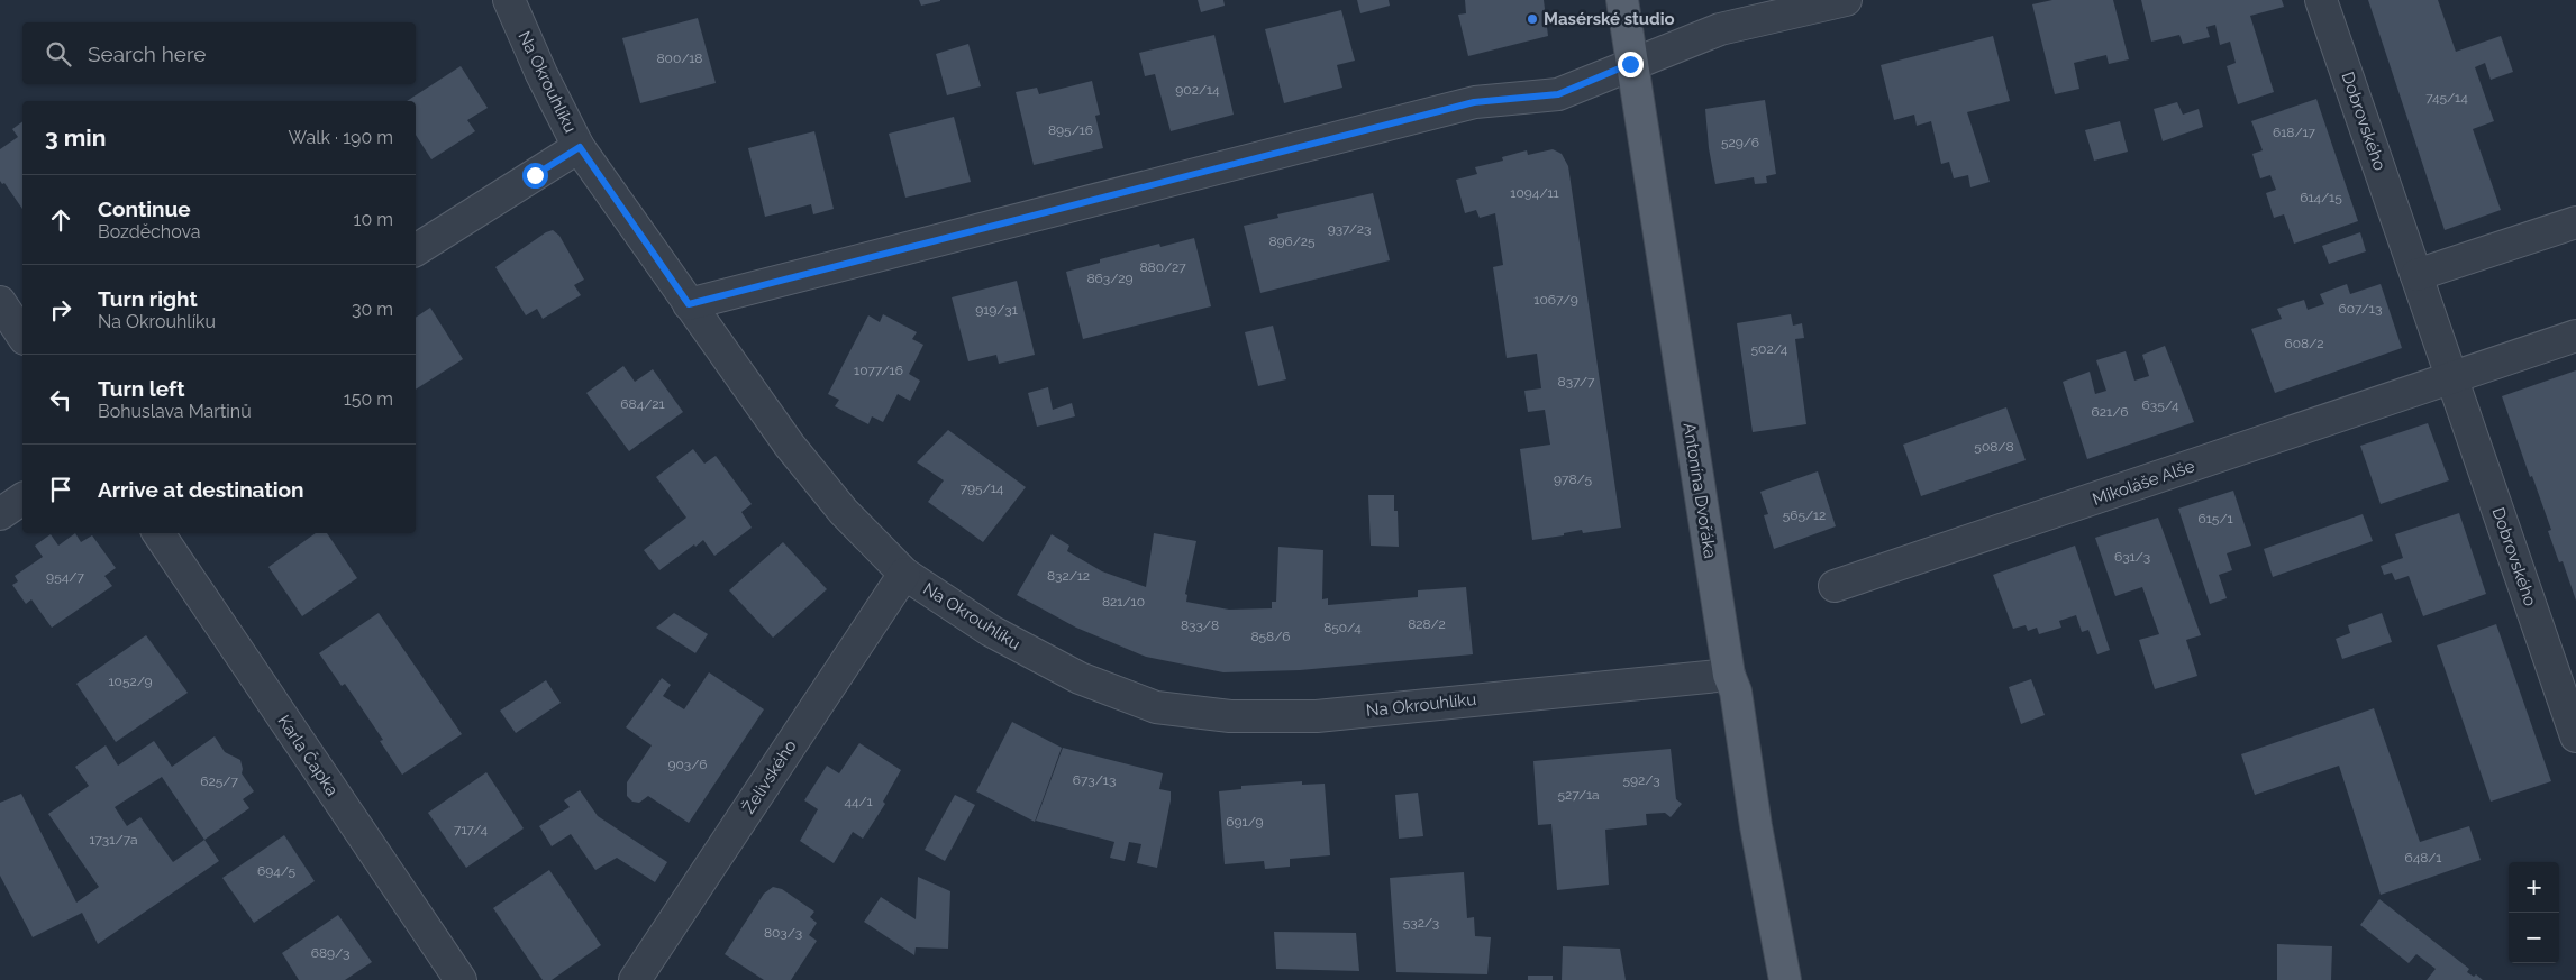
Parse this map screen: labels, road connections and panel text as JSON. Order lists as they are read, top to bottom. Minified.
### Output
{"streets":{"main road":["Antonína Dvořáka"],"street":["Na Okrouhlíku","Dobrovského","Mikoláše Alše","Karla Čapka","Želivského"]},"crossings":[["Na Okrouhlíku","Antonína Dvořáka"],["Na Okrouhlíku","Želivského"],["Dobrovského","Mikoláše Alše"]],"places":["Masérské studio"],"house_numbers":["800/18","902/14","745/14","895/16","618/17","529/6","1094/11","614/15","937/23","896/25","880/27","863/29","1067/9","607/13","919/31","608/2","502/4","1077/16","837/7","684/21","635/4","621/6","508/8","978/5","795/14","565/12","615/1","631/3","832/12","954/7","821/10","828/2","833/8","850/4","858/6","1052/9","903/6","673/13","592/3","625/7","527/1a","44/1","691/9","717/4","1731/7a","648/1","694/5","532/3","803/3","689/3"],"page":{"search":"Search here","heading":["3 min","Walk · 190 m"],"list":[["Continue","Bozděchova","10 m"],["Turn right","Na Okrouhlíku","30 m"],["Turn left","Bohuslava Martinů","150 m"],"Arrive at destination"],"map_buttons":["+","−"]}}
